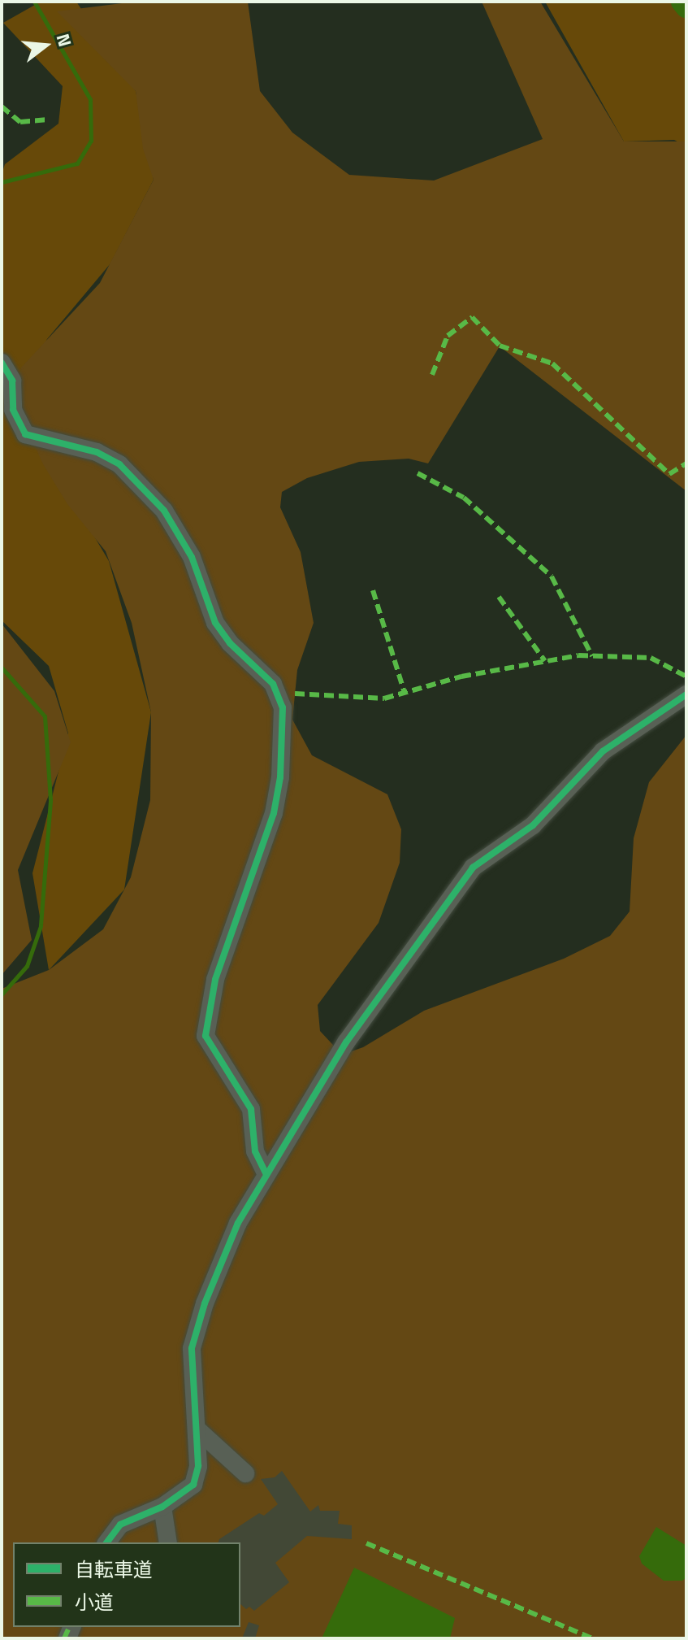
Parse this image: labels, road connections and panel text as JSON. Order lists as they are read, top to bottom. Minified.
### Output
{"legend":["自転車道","小道"],"north":"right"}
